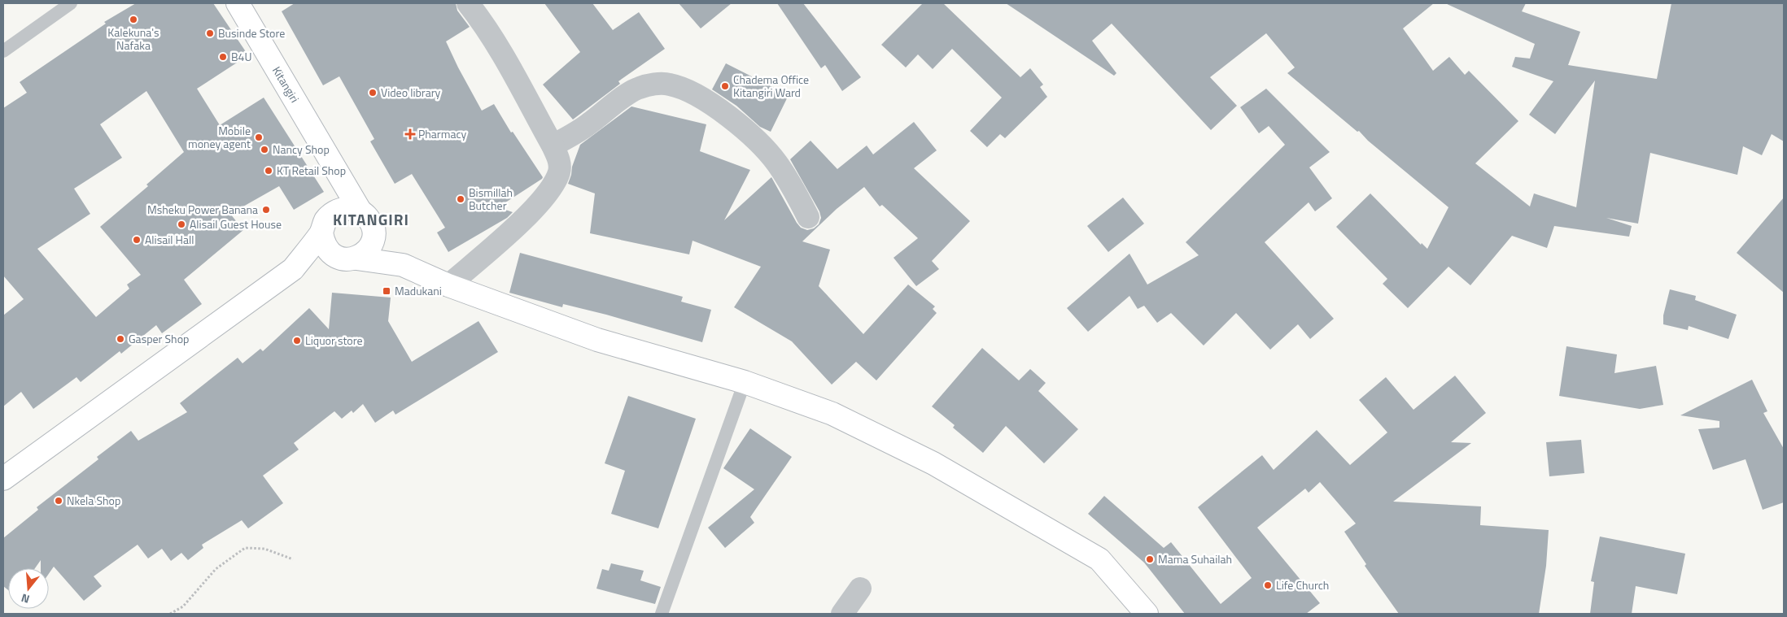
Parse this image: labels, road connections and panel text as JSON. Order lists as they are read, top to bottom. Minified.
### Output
{"streets":{"street":["Kitangiri"]},"districts":["KITANGIRI"],"places":{"other":["Kalekuna's Nafaka","Businde Store","B4U","Chadema Office Kitangiri Ward","Video library","Mobile money agent","Nancy Shop","KT Retail Shop","Bismillah Butcher","Msheku Power Banana","Alisail Guest House","Alisail Hall","Gasper Shop","Liquor store","Nkela Shop","Mama Suhailah","Life Church"],"health":["Pharmacy"],"transit":["Madukani"]},"north":"bottom"}
